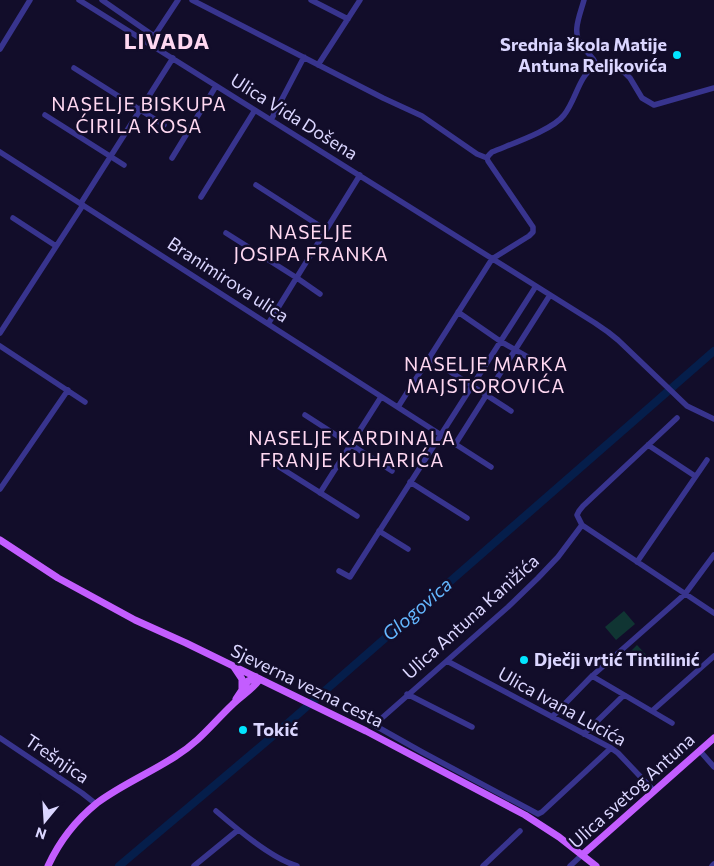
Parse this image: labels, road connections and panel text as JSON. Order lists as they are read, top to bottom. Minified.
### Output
{"streets":{"main road":["Sjeverna vezna cesta","Ulica svetog Antuna"],"street":["Ulica Vida Došena","Branimirova ulica","Ulica Antuna Kanižića","Ulica Ivana Lucića","Trešnjica"]},"crossings":[["Ulica Antuna Kanižića","Sjeverna vezna cesta"],["Ulica Antuna Kanižića","Ulica Ivana Lucića"],["Sjeverna vezna cesta","Ulica svetog Antuna"],["Ulica Ivana Lucića","Ulica svetog Antuna"]],"districts":["LIVADA","NASELJE BISKUPA ĆIRILA KOSA","NASELJE JOSIPA FRANKA","NASELJE MARKA MAJSTOROVIĆA","NASELJE KARDINALA FRANJE KUHARIĆA"],"water":["Glogovica"],"places":["Srednja škola Matije Antuna Reljkovića","Dječji vrtić Tintilinić","Tokić"],"north":"bottom"}
